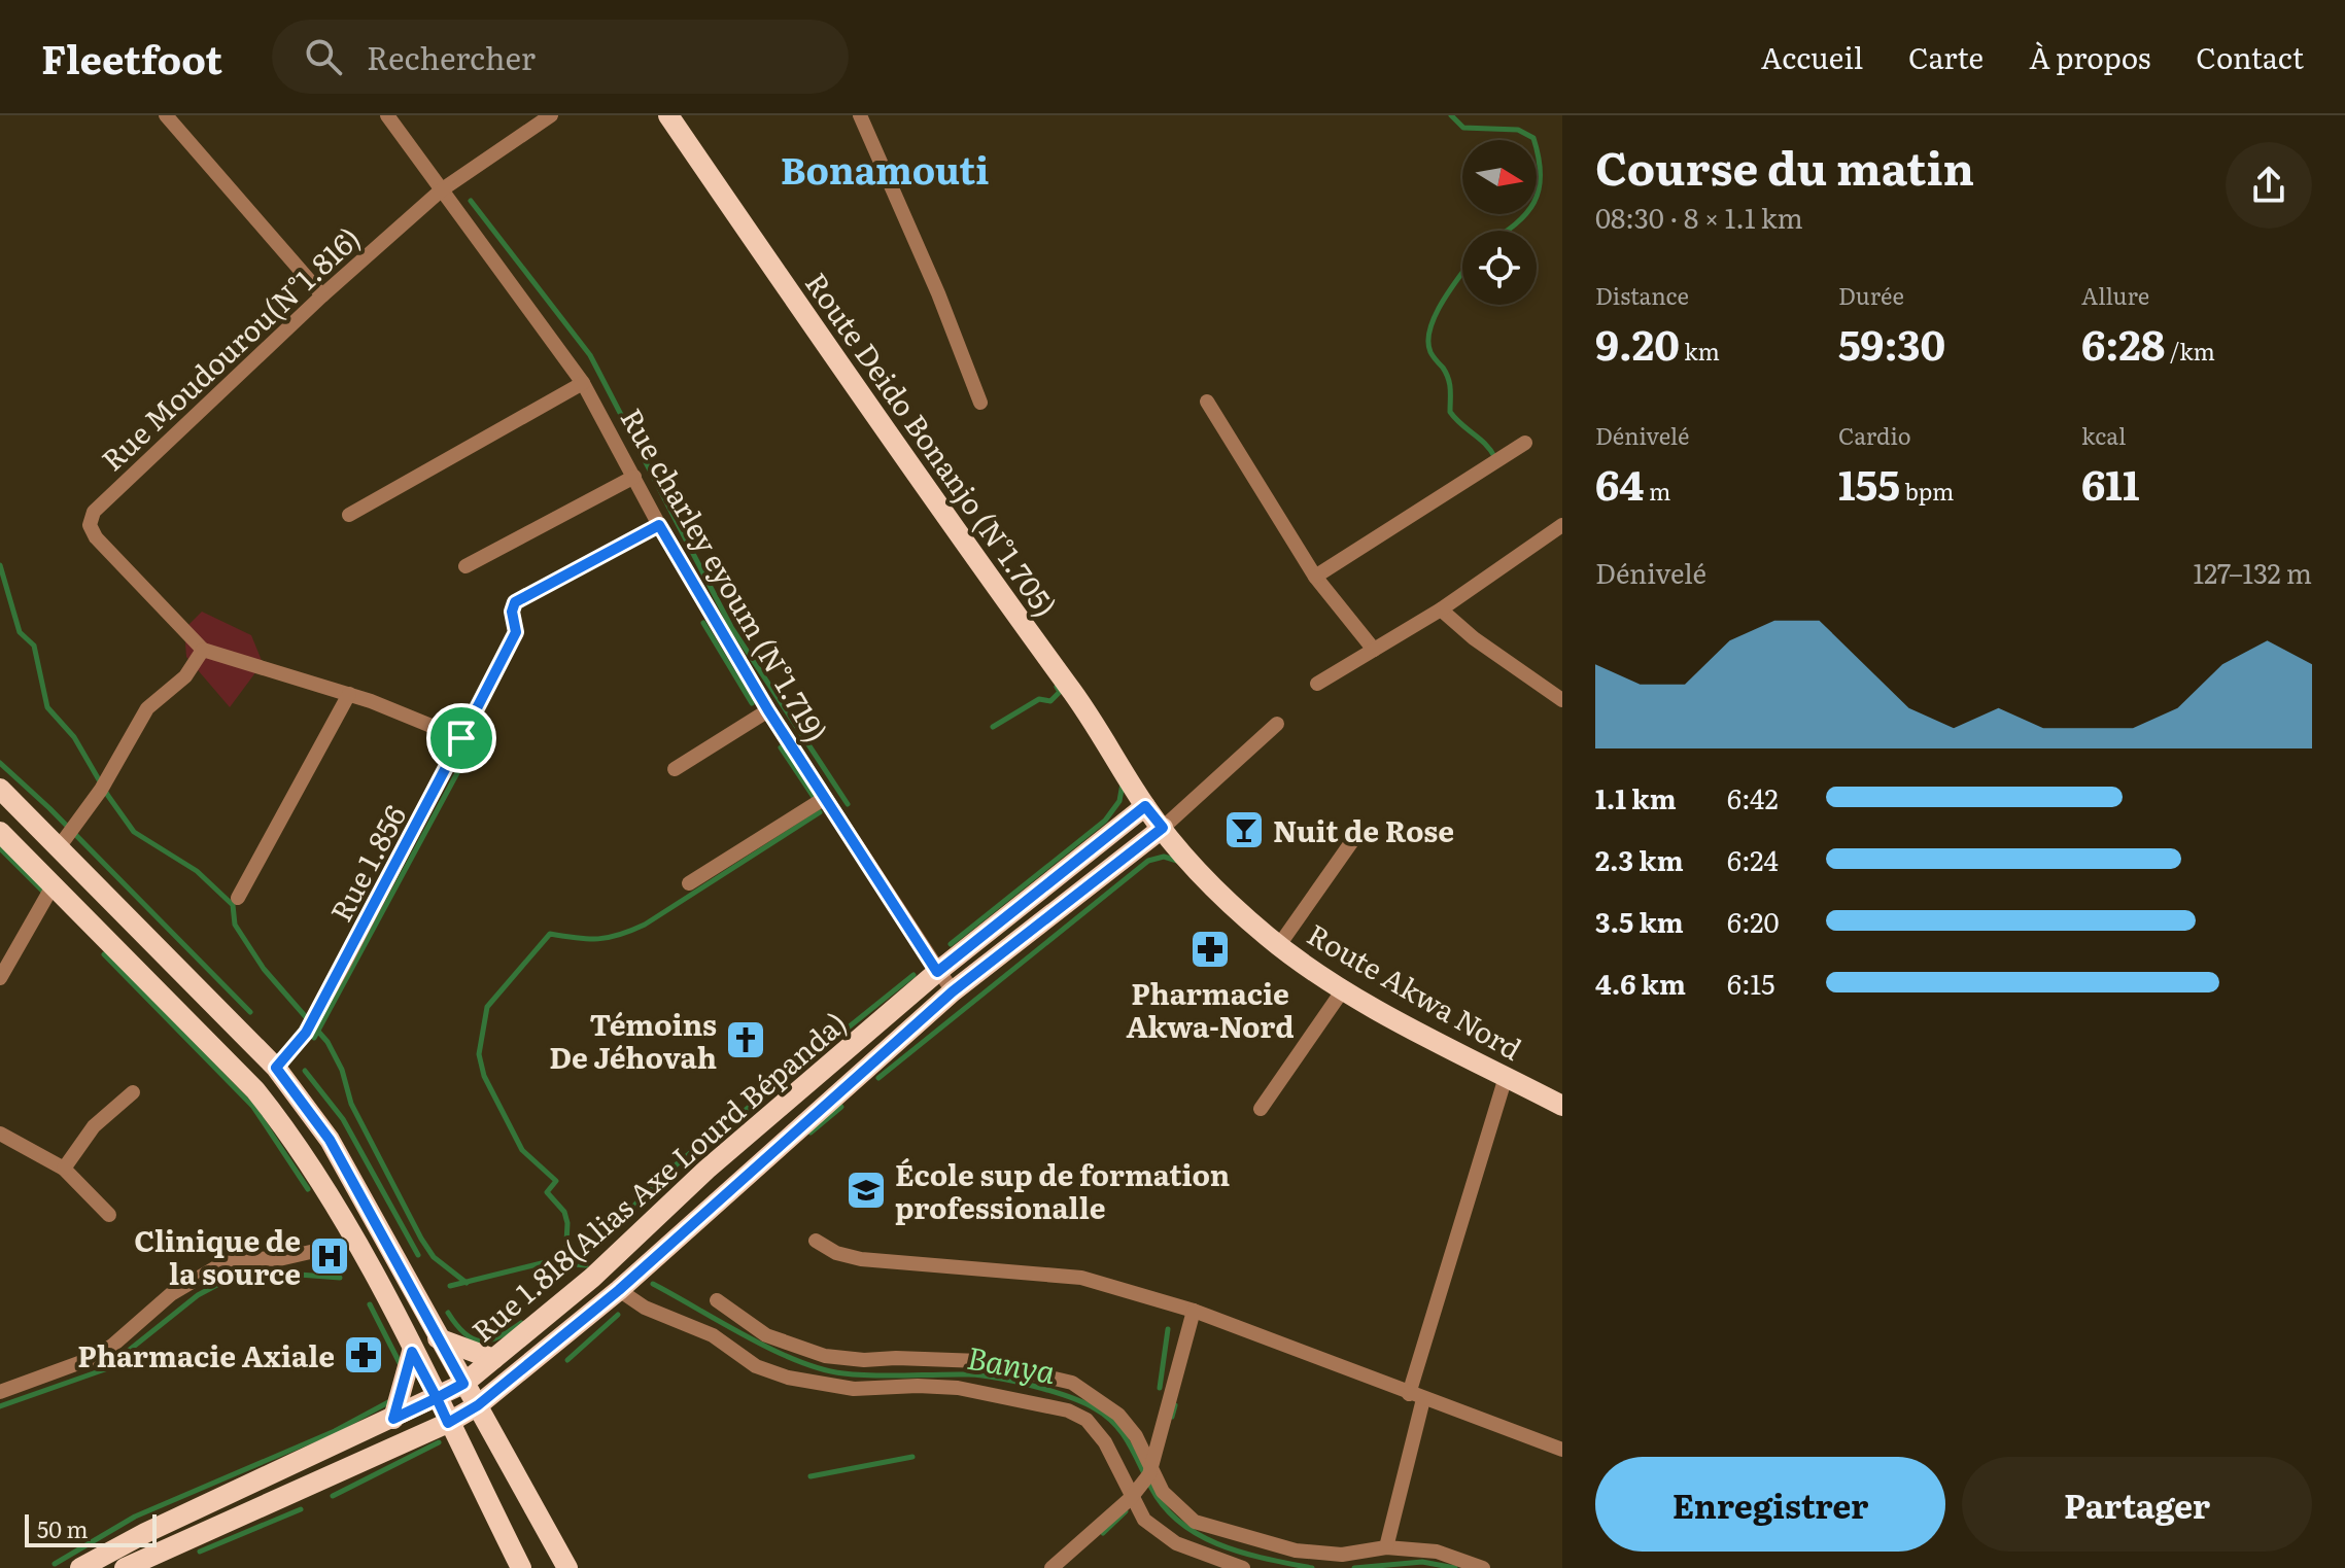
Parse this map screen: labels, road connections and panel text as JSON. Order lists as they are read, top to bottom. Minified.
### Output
{"streets":{"main road":["Route Deido Bonanjo (N°1.705)","Route Akwa Nord","Rue 1.818(Alias Axe Lourd Bépanda)"],"street":["Rue Moudourou(N°1.816)","Rue charley eyoum (N°1.719)","Rue 1.856"]},"crossings":[["Rue Moudourou(N°1.816)","Rue charley eyoum (N°1.719)"],["Route Deido Bonanjo (N°1.705)","Route Akwa Nord"],["Route Deido Bonanjo (N°1.705)","Rue 1.818(Alias Axe Lourd Bépanda)"],["Rue charley eyoum (N°1.719)","Rue 1.856"],["Rue charley eyoum (N°1.719)","Rue 1.818(Alias Axe Lourd Bépanda)"],["Route Akwa Nord","Rue 1.818(Alias Axe Lourd Bépanda)"]],"districts":["Bonamouti"],"water":["Banya"],"places":{"bar":["Nuit de Rose"],"pharmacy":["Pharmacie Akwa-Nord","Pharmacie Axiale"],"church":["Témoins De Jéhovah"],"school or university":["École sup de formation professionalle"],"hospital":["Clinique de la source"]},"scale_bar":"50 m","north":"right","page":{"header":"Fleetfoot","search":"Rechercher","nav":["Accueil","Carte","À propos","Contact"],"heading":["Course du matin","08:30 · 8 × 1.1 km"],"stats":[["Distance","9.20 km"],["Durée","59:30"],["Allure","6:28 /km"],["Dénivelé","64 m"],["Cardio","155 bpm"],["kcal","611"]],"chart":["Dénivelé","127–132 m"],"list":[{"name":"1.1 km","note":"6:42"},{"name":"2.3 km","note":"6:24"},{"name":"3.5 km","note":"6:20"},{"name":"4.6 km","note":"6:15"}],"buttons":["Enregistrer","Partager"],"scale":"50 m"}}
